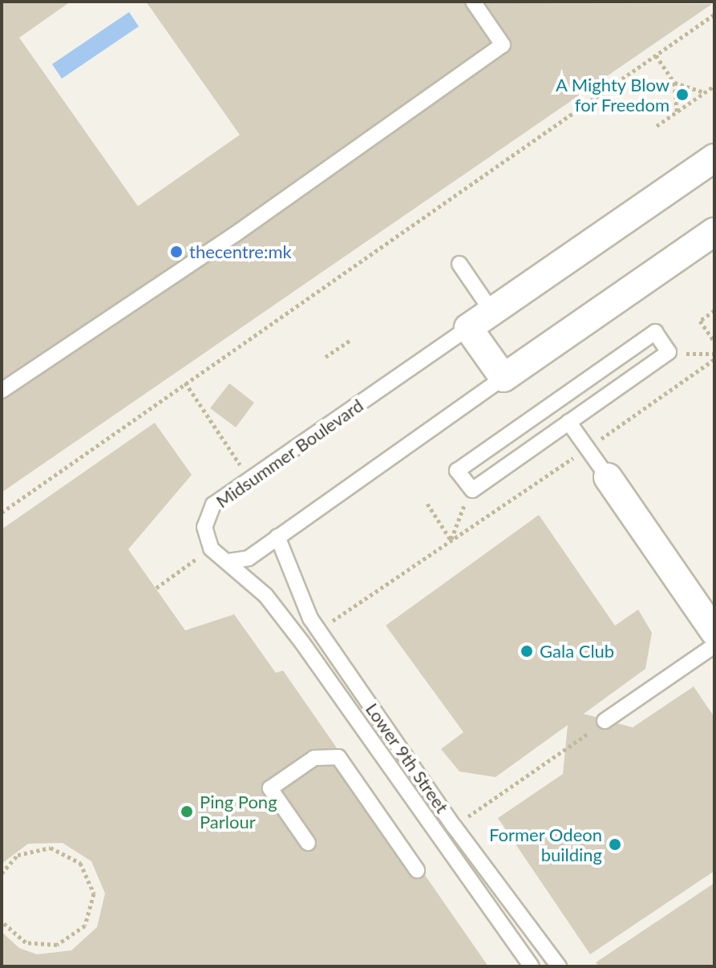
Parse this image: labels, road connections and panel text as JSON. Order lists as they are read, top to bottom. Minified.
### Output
{"streets":{"street":["Midsummer Boulevard"],"lane":["Lower 9th Street"]},"places":["A Mighty Blow for Freedom","thecentre:mk","Gala Club","Ping Pong Parlour","Former Odeon building"]}
